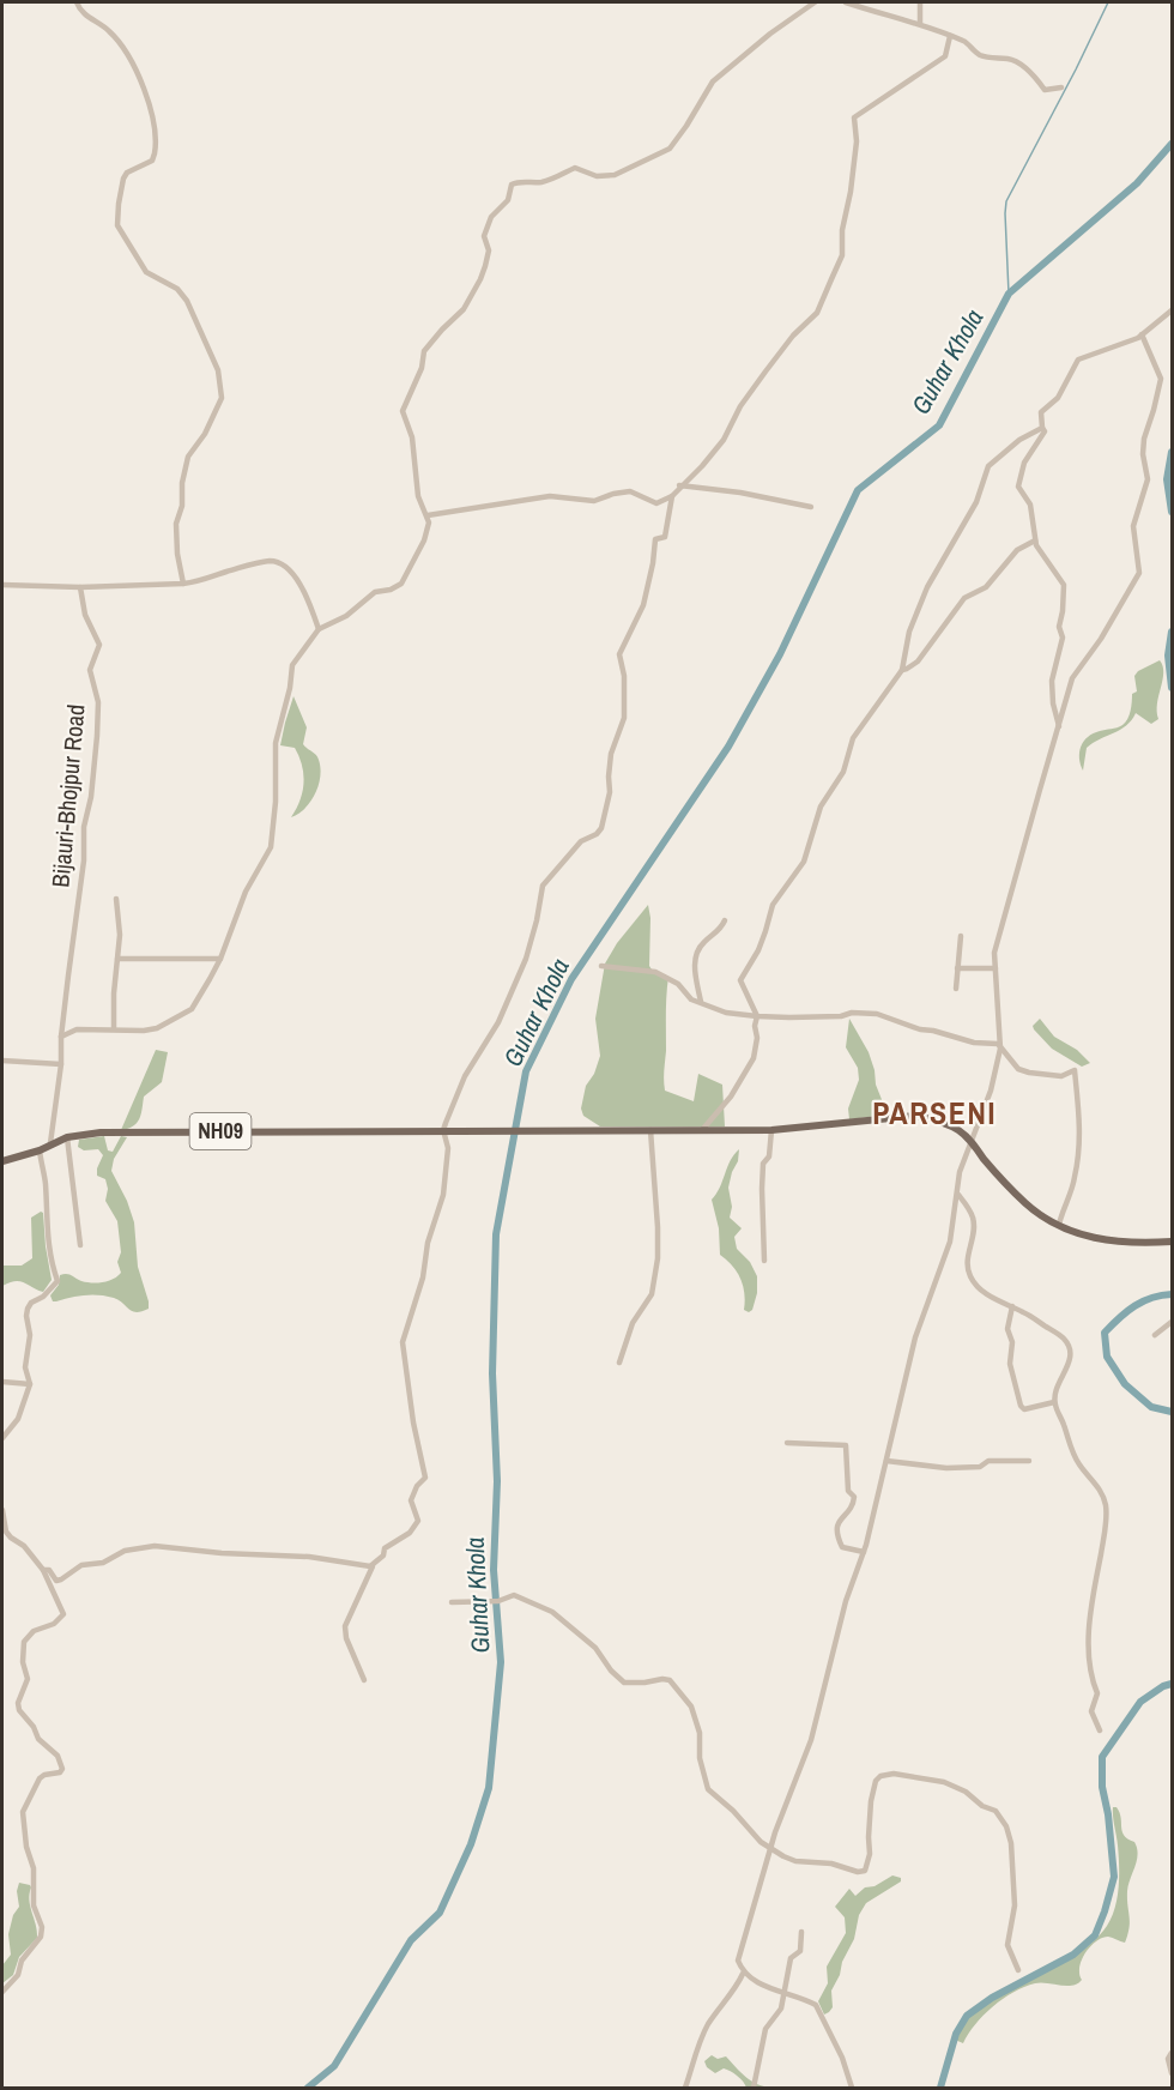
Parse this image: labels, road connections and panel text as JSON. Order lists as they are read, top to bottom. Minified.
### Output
{"streets":{"main road":["NH09"],"street":["Bijauri-Bhojpur Road"]},"crossings":[["Bijauri-Bhojpur Road","NH09"]],"districts":["PARSENI"],"water":["Guhar Khola"]}
